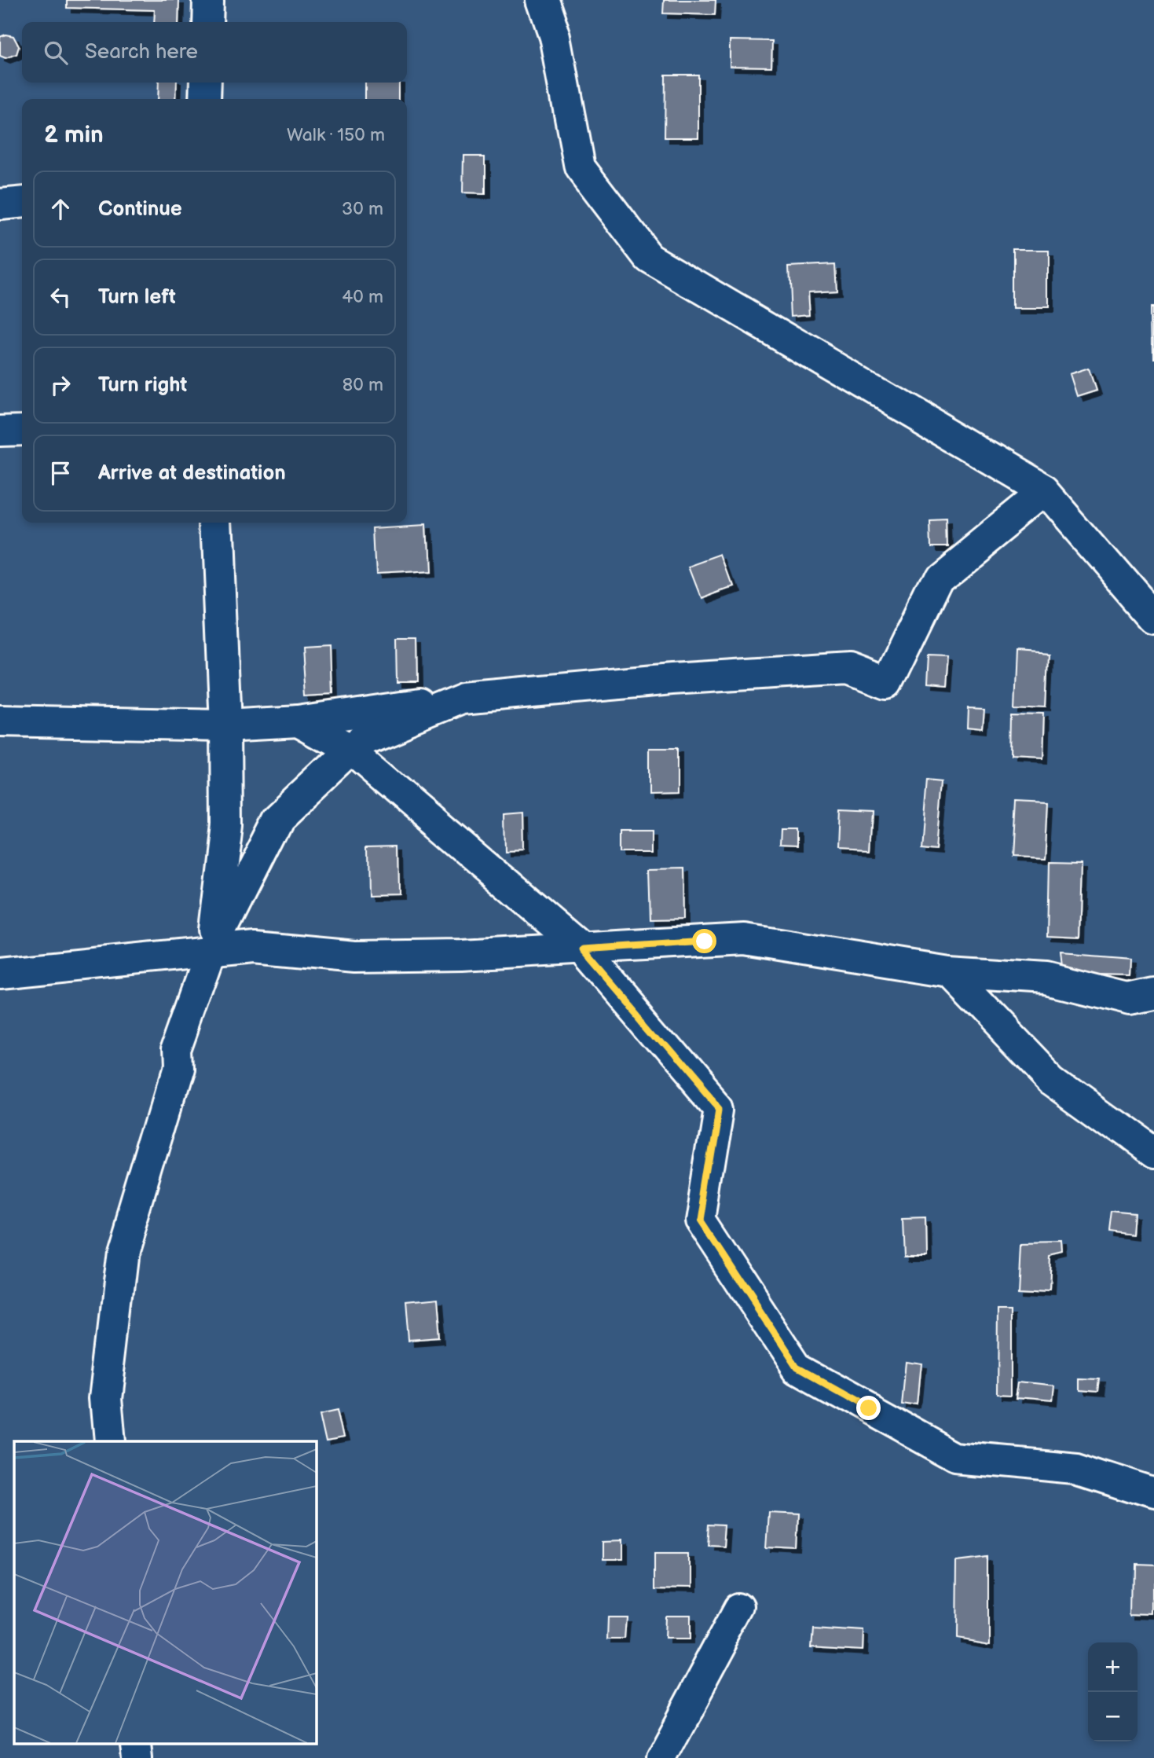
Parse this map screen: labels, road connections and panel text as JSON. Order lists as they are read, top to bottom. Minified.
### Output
{"page":{"search":"Search here","heading":["2 min","Walk · 150 m"],"list":[["Continue","30 m"],["Turn left","40 m"],["Turn right","80 m"],"Arrive at destination"],"map_buttons":["+","−"]}}
